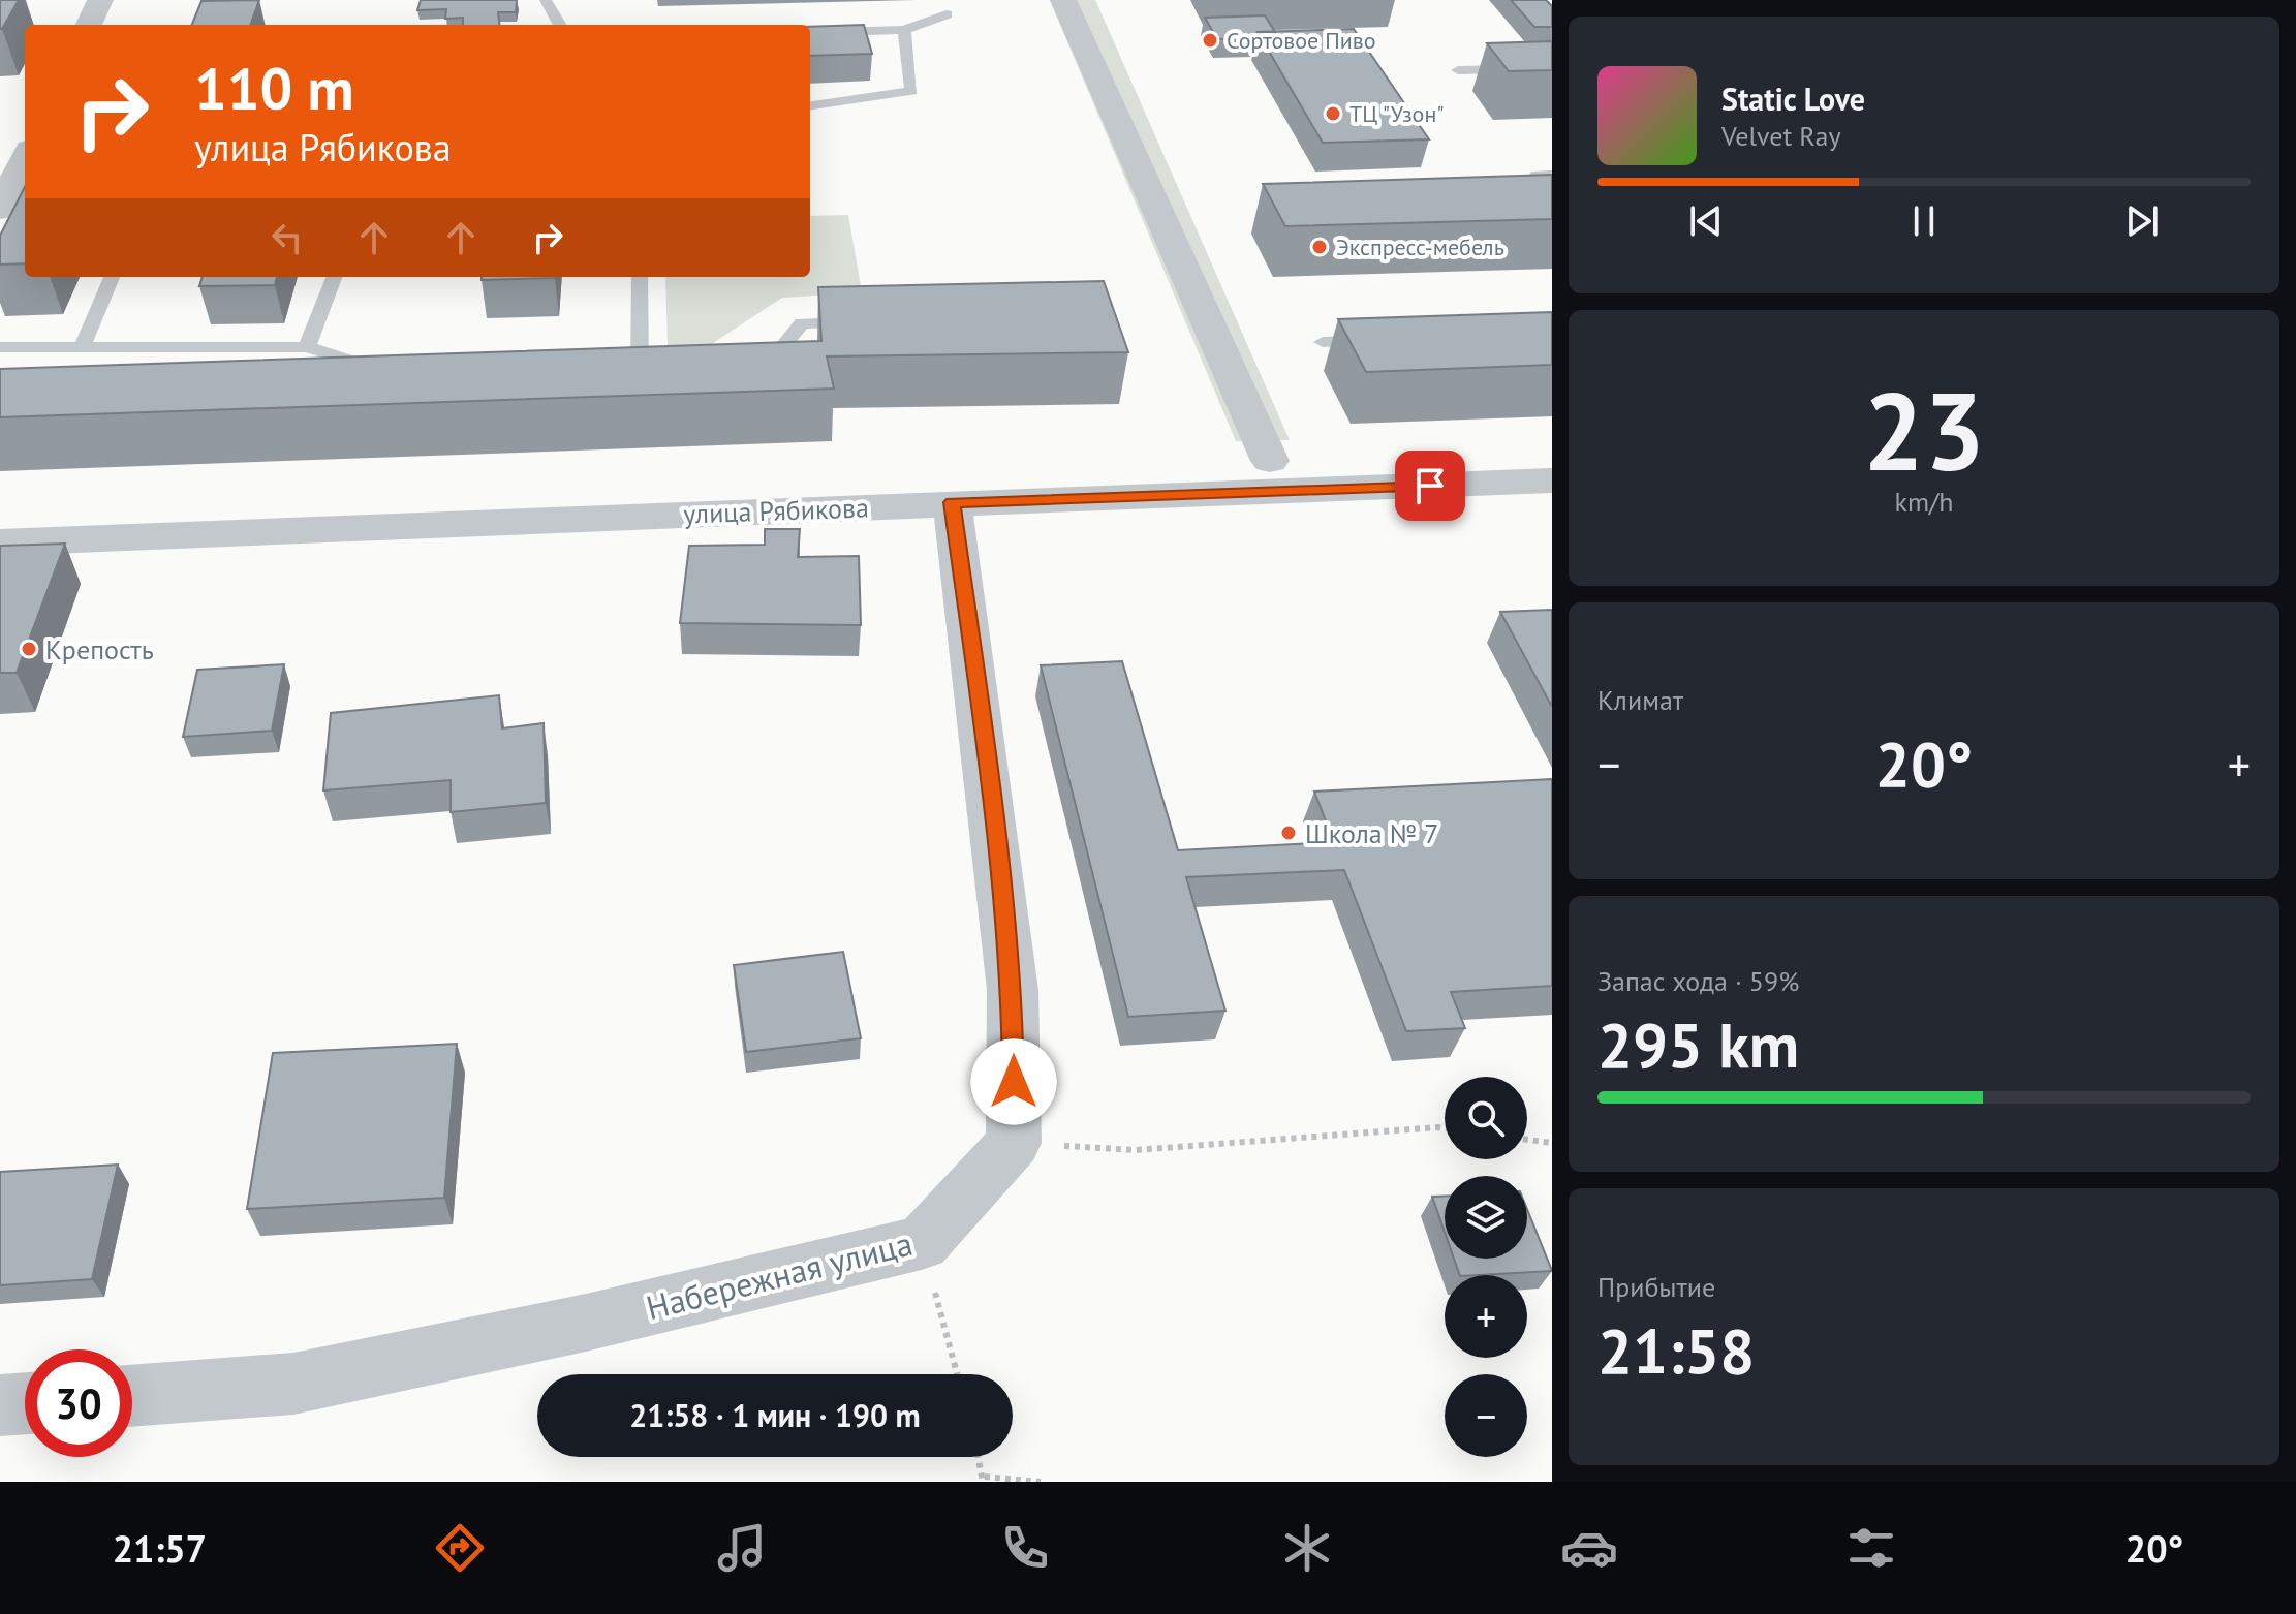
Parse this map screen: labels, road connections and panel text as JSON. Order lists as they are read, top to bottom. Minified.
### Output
{"streets":{"street":["улица Рябикова","Набережная улица"]},"places":["Сортовое Пиво","ТЦ \"Узон\"","Экспресс-мебель","Крепость","Школа № 7"],"page":{"turn":["110 m","улица Рябикова"],"song":["Static Love","Velvet Ray"],"tile":[["23","km/h"],"Климат",["Запас хода · 59%","295 km"],["Прибытие","21:58"]],"heat":["−","20°","+"],"map_buttons":["+","−"],"limit":"30","trip":"21:58 · 1 мин · 190 m","tabs":["21:57","20°"]}}
